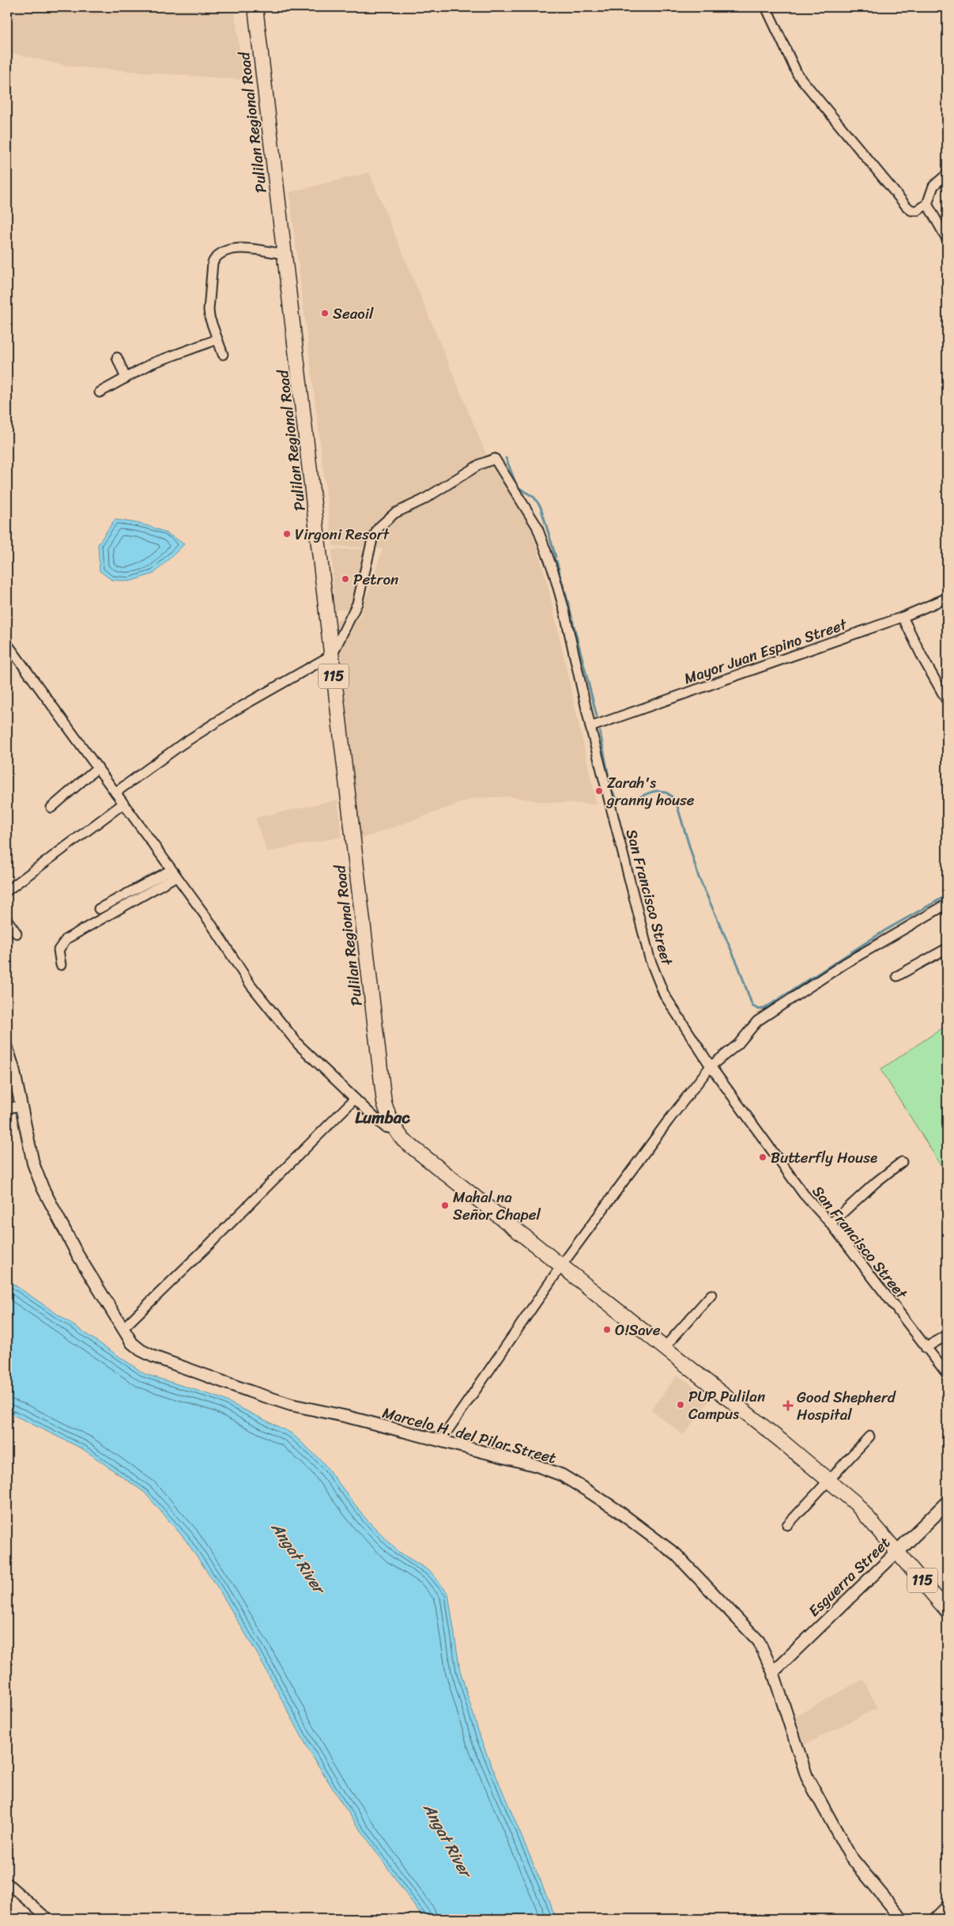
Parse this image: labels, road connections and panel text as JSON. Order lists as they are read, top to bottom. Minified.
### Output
{"streets":{"main road":["Pulilan Regional Road","115","Esguerra Street"],"street":["Mayor Juan Espino Street","San Francisco Street","Marcelo H. del Pilar Street"]},"crossings":[["Pulilan Regional Road","San Francisco Street"],["Pulilan Regional Road","Esguerra Street"],["Mayor Juan Espino Street","San Francisco Street"],["Marcelo H. del Pilar Street","Esguerra Street"]],"districts":["Lumbac"],"water":["Angat River"],"places":{"other":["Seaoil","Virgoni Resort","Petron","Zarah's granny house","Butterfly House","Mahal na Señor Chapel","O!Save","PUP Pulilan Campus"],"health":["Good Shepherd Hospital"]}}
